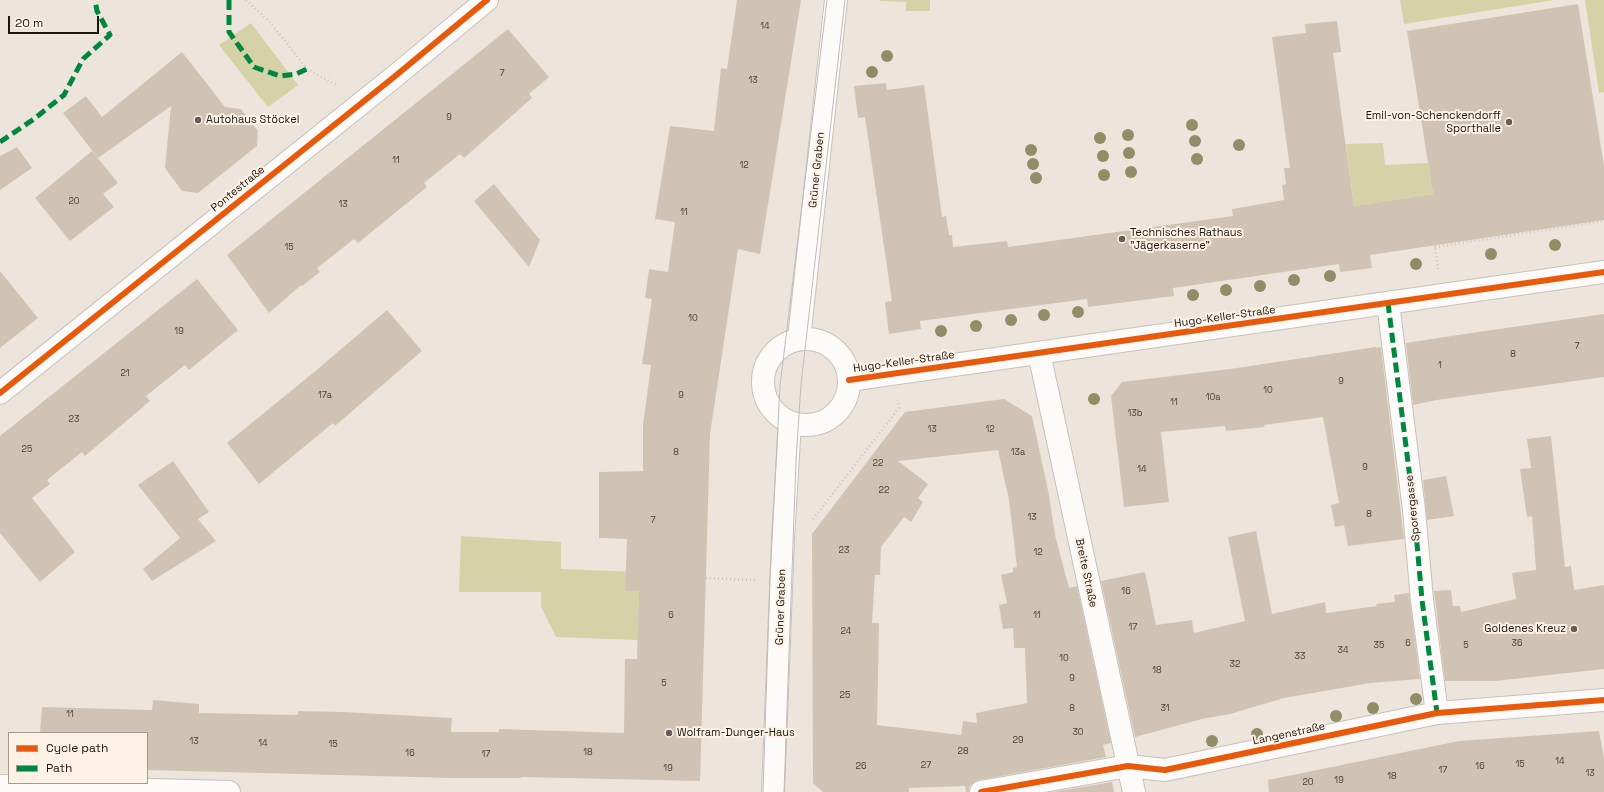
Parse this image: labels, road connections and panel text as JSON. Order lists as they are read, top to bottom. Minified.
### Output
{"streets":{"street":["Grüner Graben","Pontestraße","Hugo-Keller-Straße","Sporergasse","Breite Straße","Langenstraße"]},"crossings":[["Grüner Graben","Hugo-Keller-Straße"],["Hugo-Keller-Straße","Sporergasse"],["Hugo-Keller-Straße","Breite Straße"],["Sporergasse","Langenstraße"],["Breite Straße","Langenstraße"]],"places":["Autohaus Stöckel","Emil-von-Schenckendorff Sporthalle","Technisches Rathaus \"Jägerkaserne\"","Goldenes Kreuz","Wolfram-Dunger-Haus"],"house_numbers":["14","7","13","9","11","12","20","13","11","15","10","19","7","8","1","21","9","10","17a","9","10a","11","13b","23","13","12","25","8","13a","22","9","14","22","8","13","7","23","12","16","6","11","17","24","6","36","35","5","34","33","10","32","18","9","5","25","8","31","11","30","29","13","14","15","28","18","16","17","14","15","27","26","16","19","17","13","18","19","20"],"legend":["Cycle path","Path"],"scale_bar":"20 m"}
